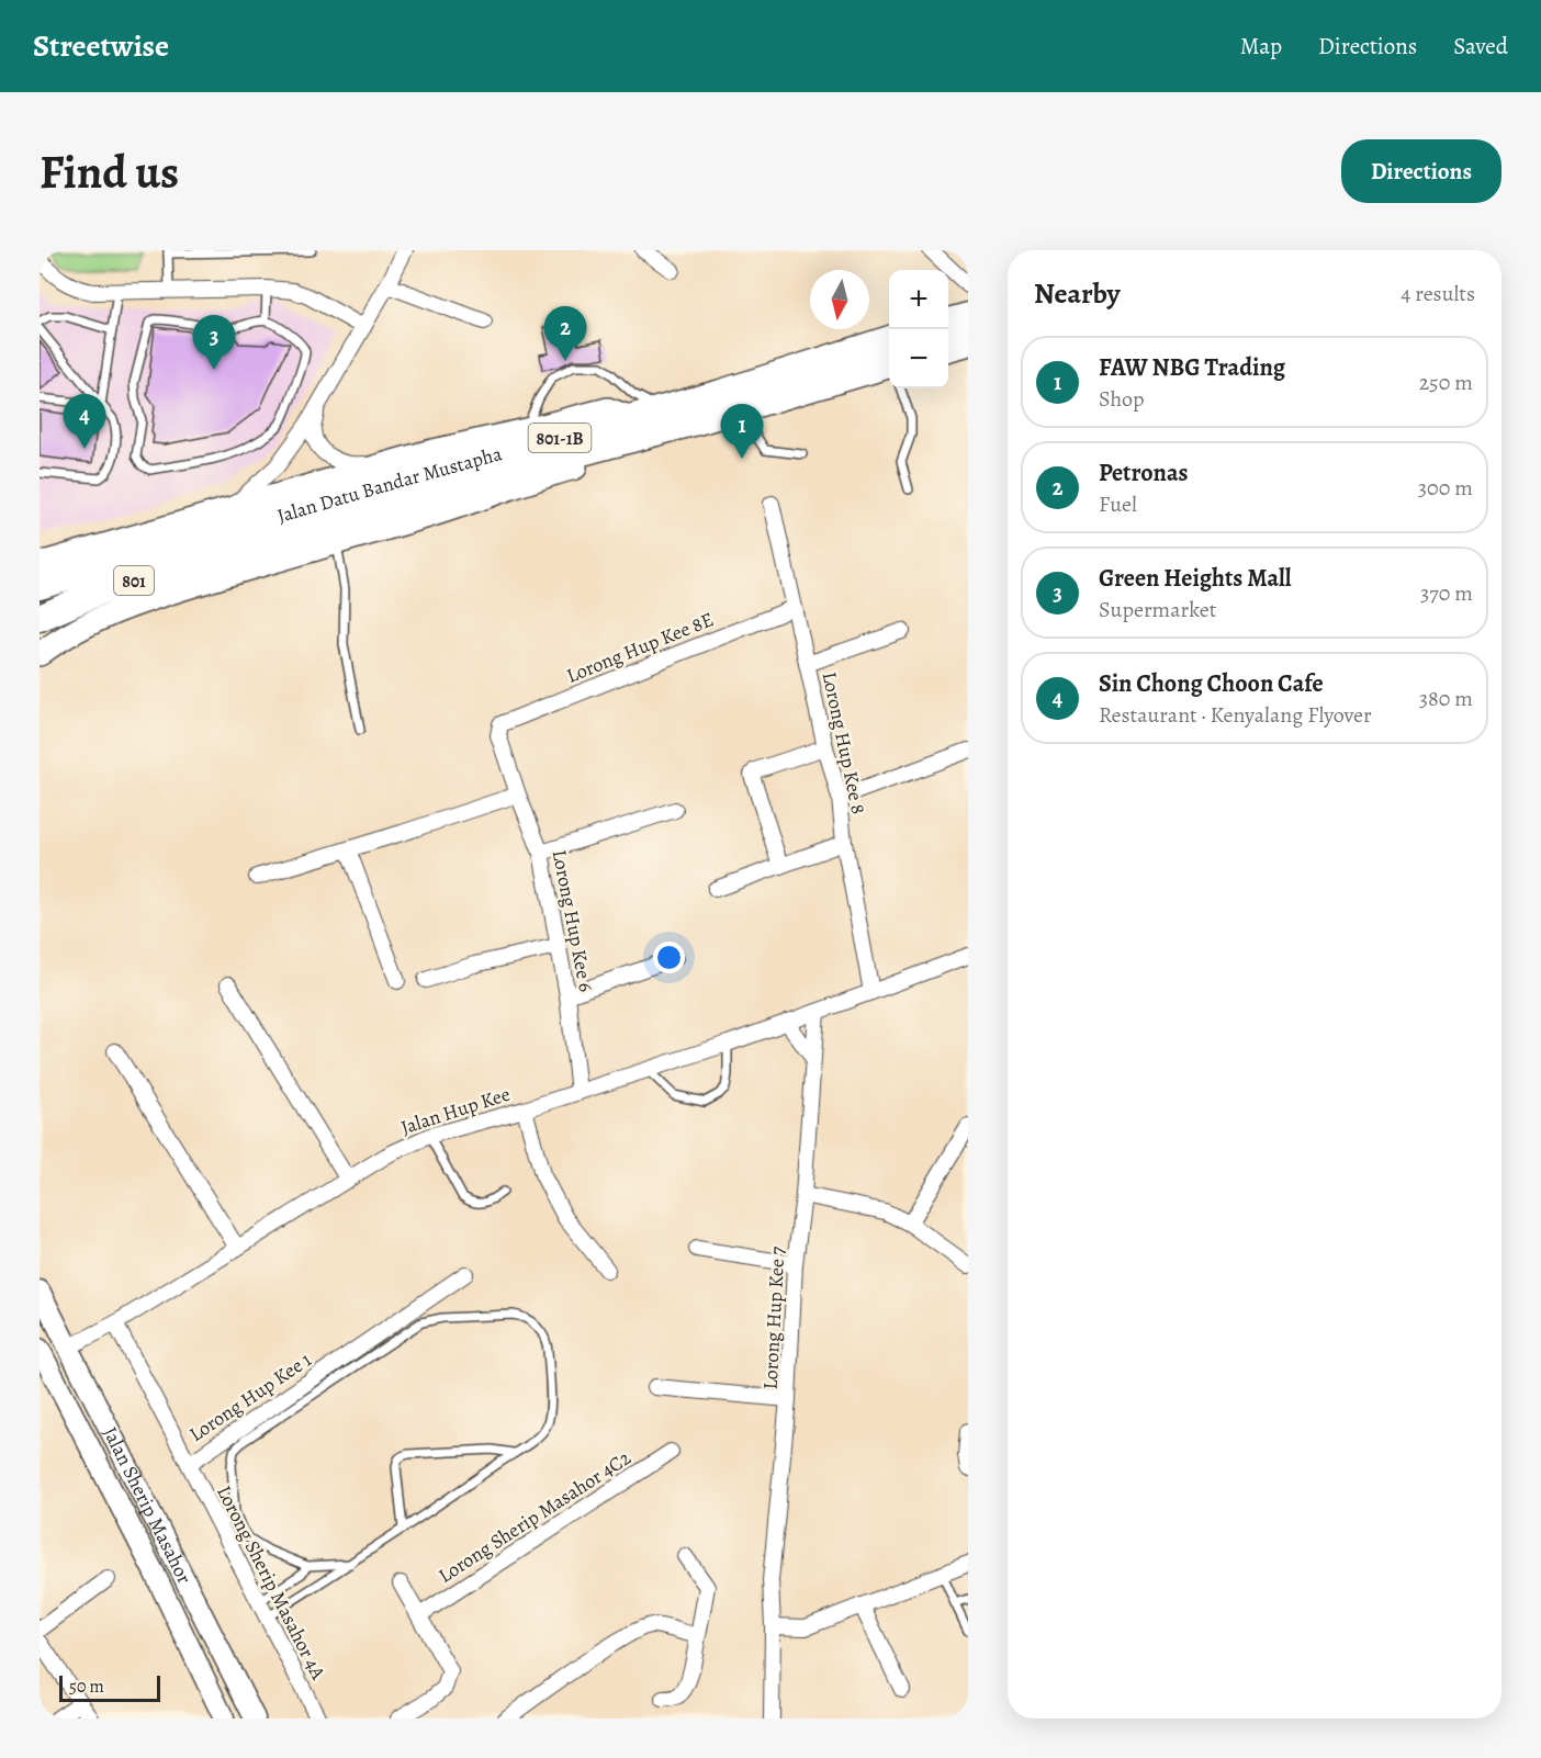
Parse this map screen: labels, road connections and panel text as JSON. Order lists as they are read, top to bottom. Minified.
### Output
{"streets":{"highway":["Jalan Datu Bandar Mustapha","801"],"main road":["Jalan Sherip Masahor"],"street":["Lorong Hup Kee 8E","Lorong Hup Kee 8","Lorong Hup Kee 6","Jalan Hup Kee","Lorong Hup Kee 7","Lorong Hup Kee 1","Lorong Sherip Masahor 4C2","Lorong Sherip Masahor 4A"]},"crossings":[["Jalan Datu Bandar Mustapha","801"],["Lorong Hup Kee 8E","Lorong Hup Kee 8"],["Lorong Hup Kee 8E","Lorong Hup Kee 6"],["Lorong Hup Kee 8","Jalan Hup Kee"],["Lorong Hup Kee 6","Jalan Hup Kee"],["Jalan Hup Kee","Lorong Hup Kee 7"],["Jalan Hup Kee","Lorong Hup Kee 1"],["Jalan Hup Kee","Jalan Sherip Masahor"],["Lorong Hup Kee 1","Lorong Sherip Masahor 4A"]],"scale_bar":"50 m","north":"bottom","page":{"header":"Streetwise","nav":["Map","Directions","Saved"],"buttons":"Directions","title":"Find us","heading":["Nearby","4 results"],"map_buttons":["+","−"],"pins":["2","3","4","1"],"list":[{"mark":"1","name":"FAW NBG Trading","note":"Shop","value":"250 m"},{"mark":"2","name":"Petronas","note":"Fuel","value":"300 m"},{"mark":"3","name":"Green Heights Mall","note":"Supermarket","value":"370 m"},{"mark":"4","name":"Sin Chong Choon Cafe","note":"Restaurant · Kenyalang Flyover","value":"380 m"}],"scale":"50 m"}}
